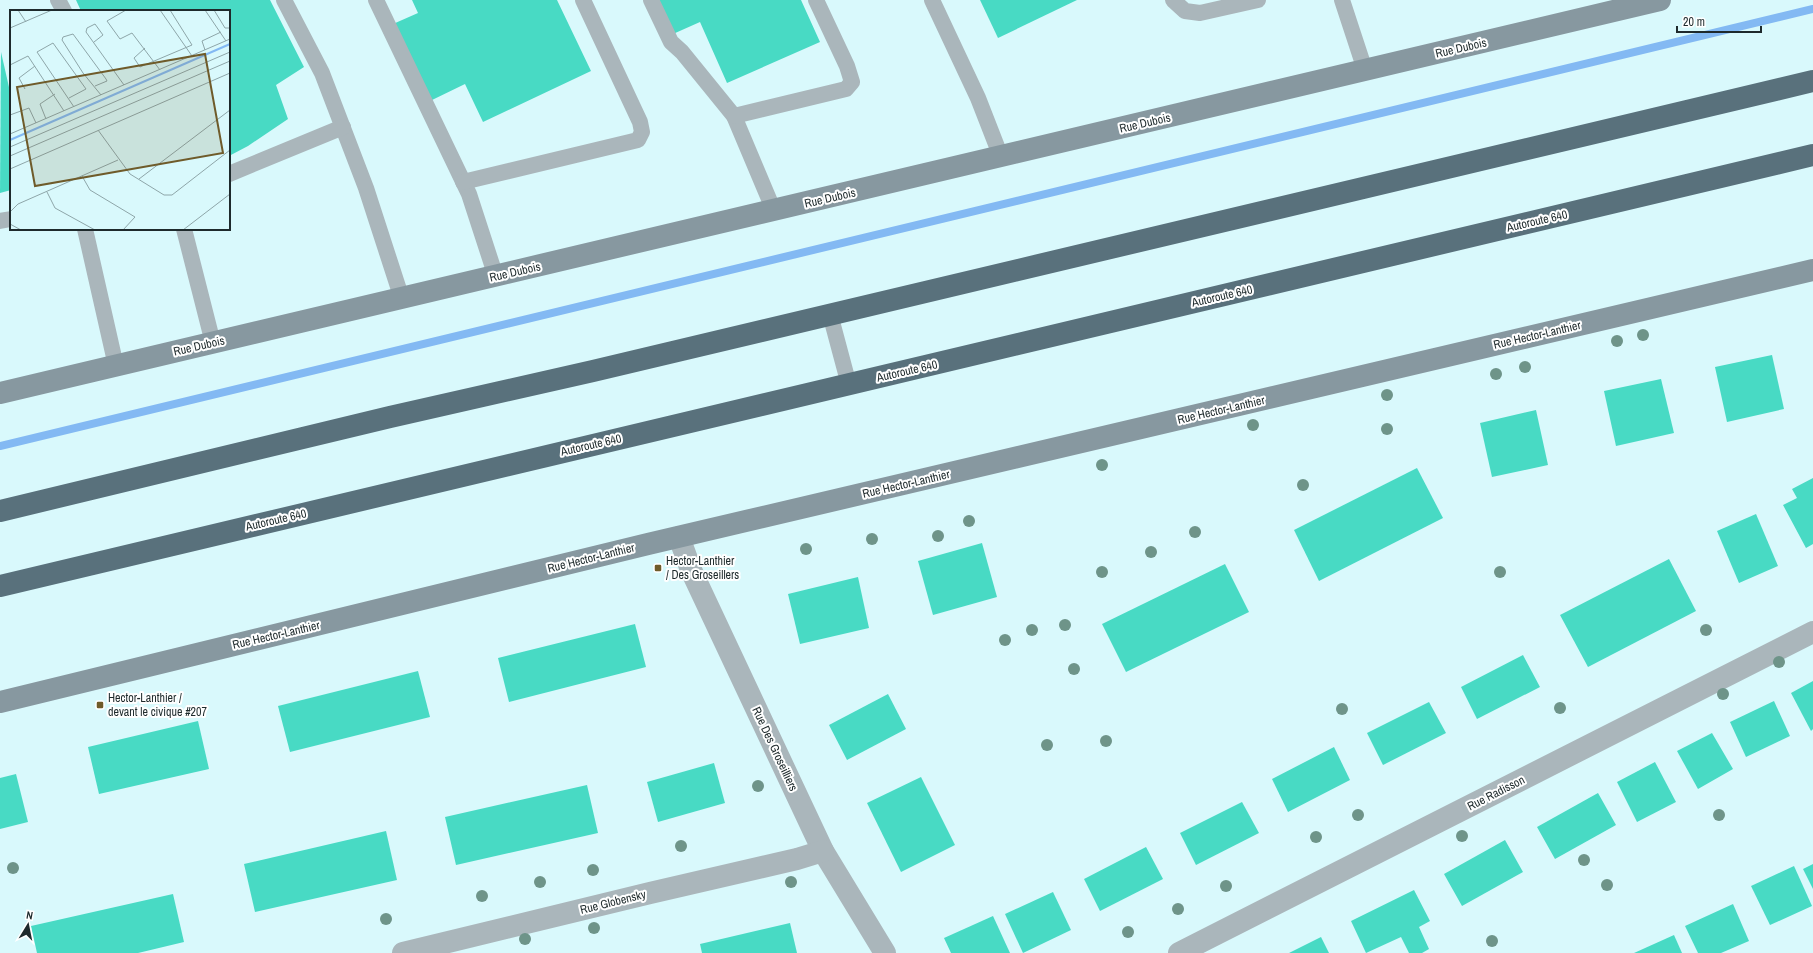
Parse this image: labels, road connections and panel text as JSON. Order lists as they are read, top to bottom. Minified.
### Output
{"streets":{"highway":["Autoroute 640"],"street":["Rue Dubois","Rue Hector-Lanthier","Rue Des Groseilliers","Rue Radisson","Rue Globensky"]},"crossings":[["Rue Hector-Lanthier","Rue Des Groseilliers"],["Rue Des Groseilliers","Rue Globensky"]],"places":{"transit":["Hector-Lanthier / Des Groseillers","Hector-Lanthier / devant le civique #207"]},"scale_bar":"20 m","north":"top"}
